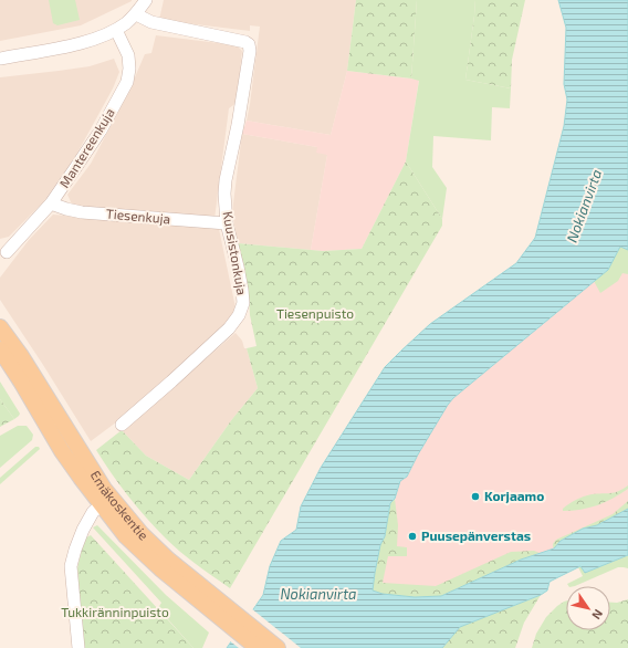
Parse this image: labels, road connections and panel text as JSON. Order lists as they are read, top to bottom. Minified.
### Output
{"streets":{"main road":["Emäkoskentie"],"street":["Mantereenkuja","Tiesenkuja","Kuusistonkuja"]},"crossings":[["Mantereenkuja","Tiesenkuja"],["Tiesenkuja","Kuusistonkuja"]],"water":["Nokianvirta"],"parks":["Tiesenpuisto","Tukkiränninpuisto"],"places":["Korjaamo","Puusepänverstas"],"north":"bottom right"}
